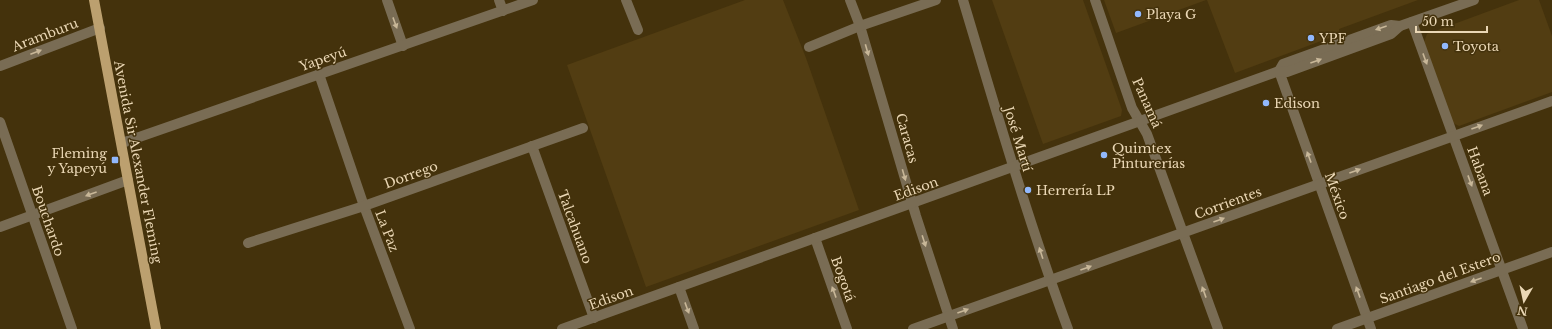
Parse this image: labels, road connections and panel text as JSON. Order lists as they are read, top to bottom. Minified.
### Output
{"streets":{"main road":["Avenida Sir Alexander Fleming"],"street":["Aramburu","Yapeyú","Panamá","Caracas","José Martí","Habana","Dorrego","Edison","México","Corrientes","Bouchardo","Talcahuano","La Paz","Santiago del Estero","Bogotá"]},"crossings":[["Aramburu","Avenida Sir Alexander Fleming"],["Yapeyú","Avenida Sir Alexander Fleming"],["Yapeyú","La Paz"],["Panamá","Edison"],["Panamá","Corrientes"],["Caracas","Edison"],["Caracas","Corrientes"],["José Martí","Edison"],["José Martí","Corrientes"],["Habana","Edison"],["Habana","Corrientes"],["Habana","Santiago del Estero"],["Dorrego","Talcahuano"],["Dorrego","La Paz"],["Edison","México"],["Edison","Talcahuano"],["Edison","Bogotá"],["México","Corrientes"],["México","Santiago del Estero"]],"one_way":["Aramburu","Caracas","Habana","México","Corrientes","Santiago del Estero","Bogotá"],"places":{"other":["Playa G","YPF","Toyota","Edison","Quimtex Pinturerías","Herrería LP"],"transit":["Fleming y Yapeyú"]},"scale_bar":"50 m","north":"bottom"}
